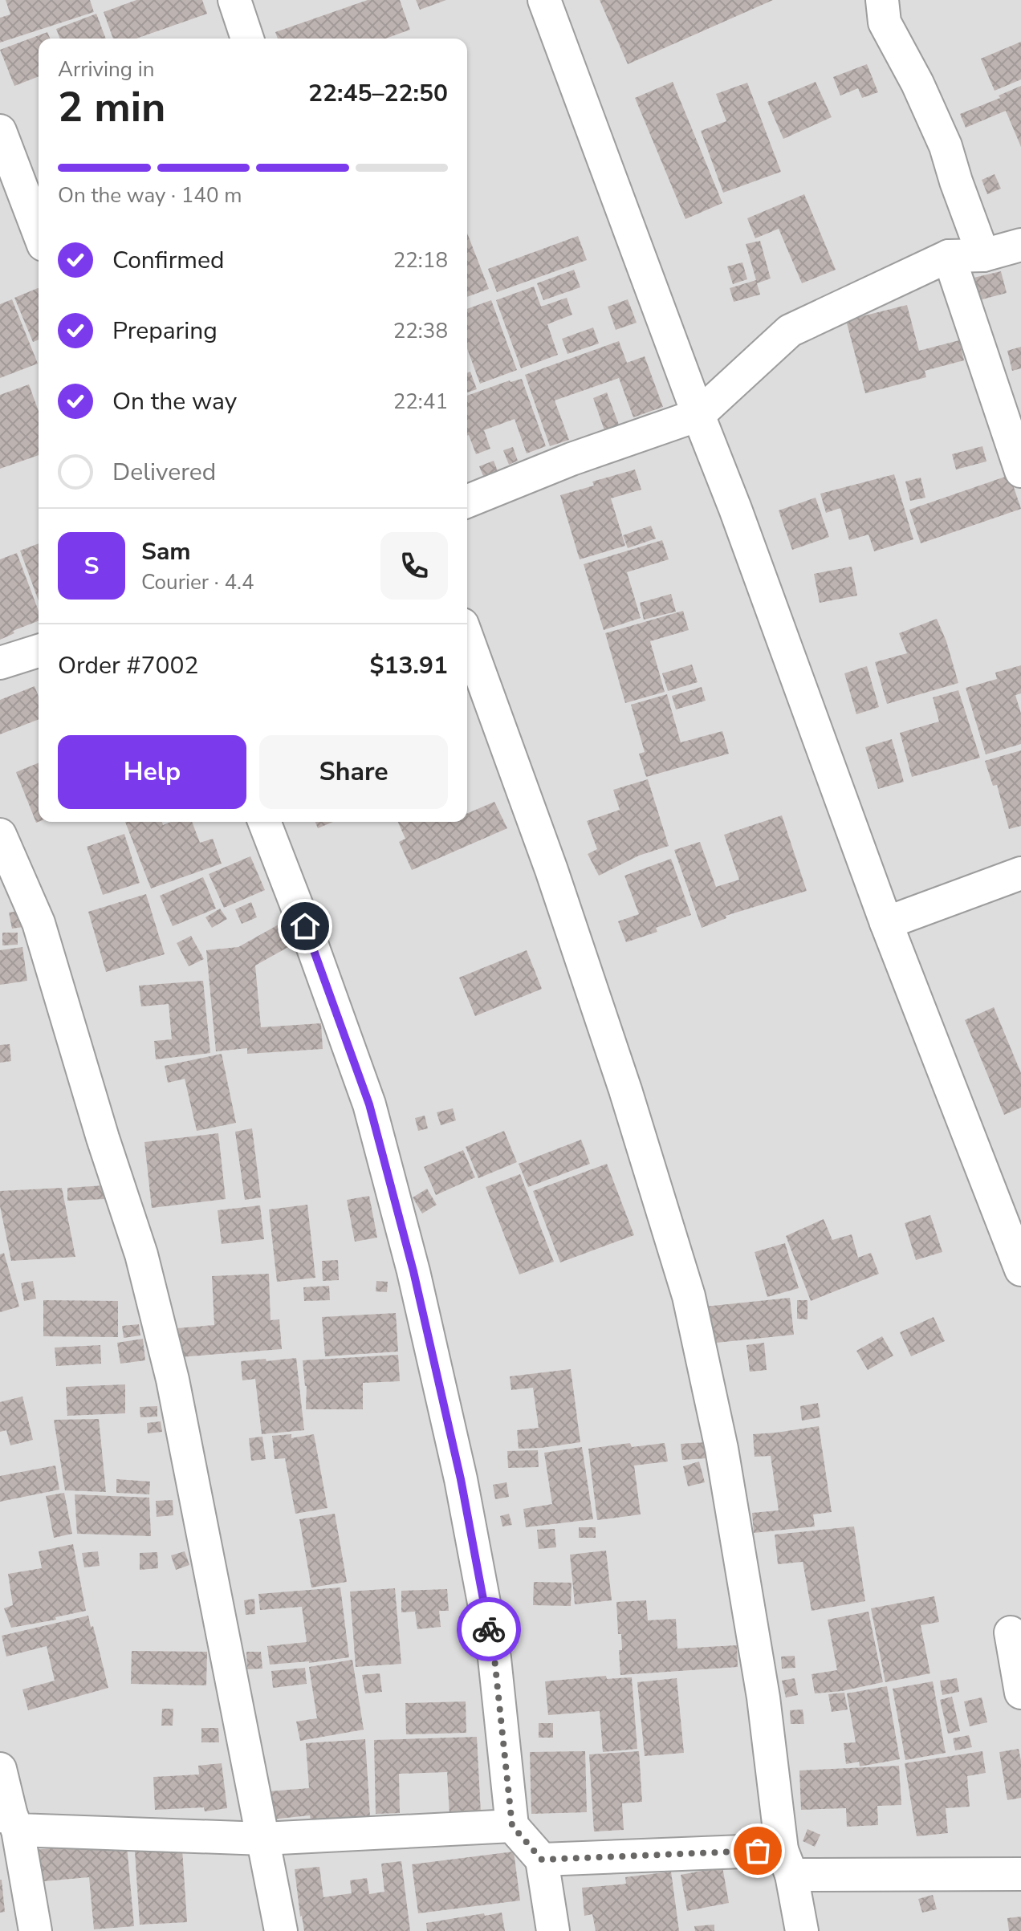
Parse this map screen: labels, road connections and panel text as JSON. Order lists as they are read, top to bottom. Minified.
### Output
{"page":{"heading":["2 min","Arriving in","22:45–22:50"],"panel":["Sam","Courier · 4.4","Order #7002","$13.91"],"bar":"On the way · 140 m","list":[["Confirmed","22:18"],["Preparing","22:38"],["On the way","22:41"],"Delivered"],"round":"S","buttons":["Help","Share"]}}
